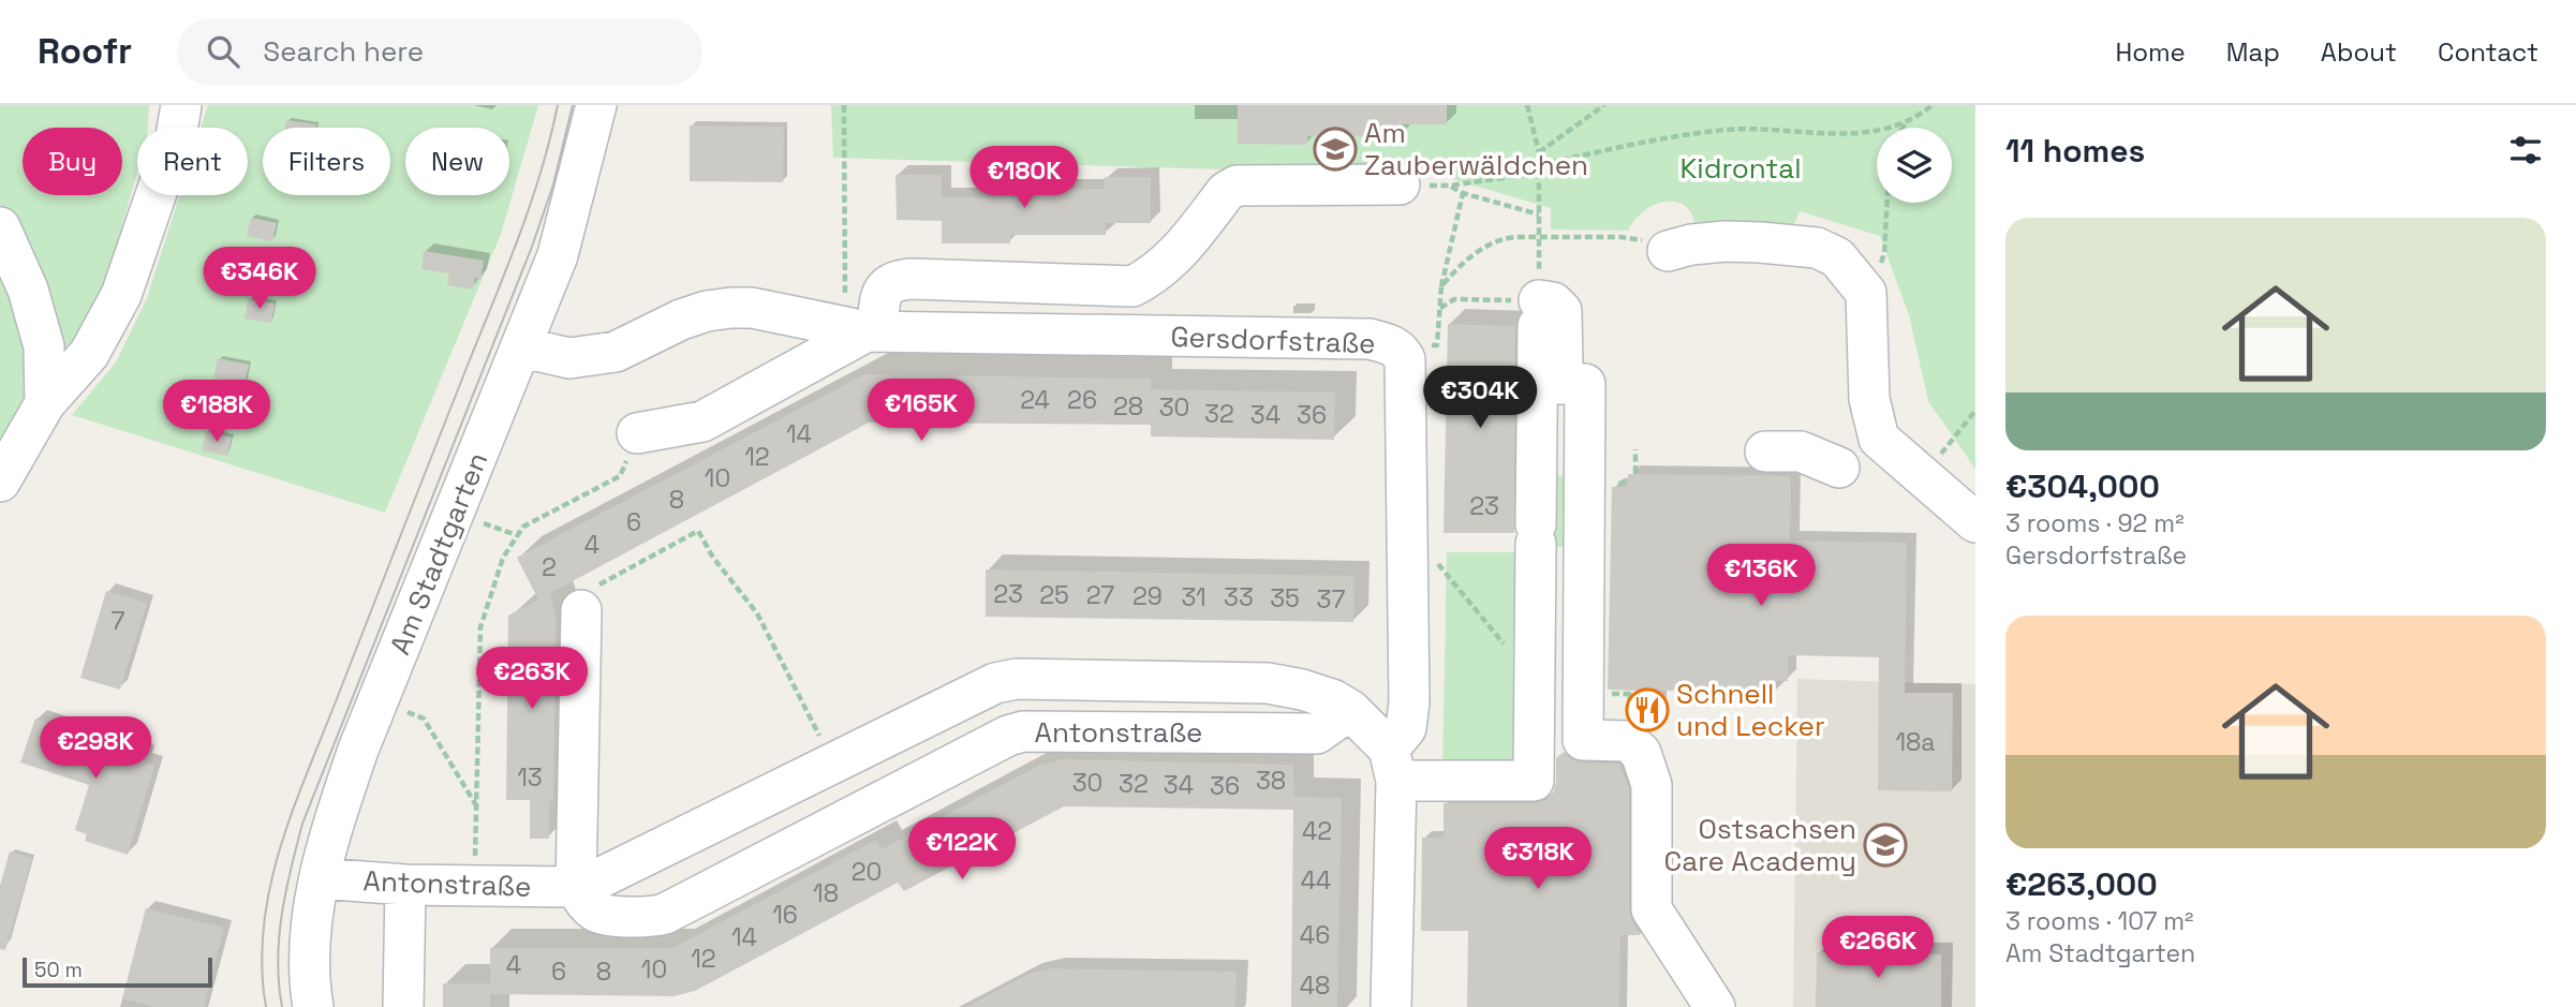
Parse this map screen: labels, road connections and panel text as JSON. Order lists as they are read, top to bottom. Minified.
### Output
{"streets":{"street":["Gersdorfstraße","Am Stadtgarten","Antonstraße"]},"crossings":[["Gersdorfstraße","Am Stadtgarten"],["Gersdorfstraße","Antonstraße"],["Am Stadtgarten","Antonstraße"]],"parks":["Kidrontal"],"places":{"school or university":["Am Zauberwäldchen","Ostsachsen Care Academy"],"restaurant":["Schnell und Lecker"]},"house_numbers":["24","26","28","30","32","34","36","14","12","10","8","23","6","4","2","23","25","27","29","31","33","35","37","7","18a","13","38","30","32","34","36","42","20","44","18","16","46","14","12","4","10","6","8","48"],"scale_bar":"50 m","page":{"header":"Roofr","search":"Search here","nav":["Home","Map","About","Contact"],"heading":"11 homes","chip":["Buy","Rent","Filters","New"],"price":["€180K","€346K","€304K","€165K","€188K","€136K","€263K","€298K","€122K","€318K","€266K"],"list":[{"name":"€304,000","note":"3 rooms · 92 m² · Gersdorfstraße"},{"name":"€263,000","note":"3 rooms · 107 m² · Am Stadtgarten"}],"scale":"50 m"}}
